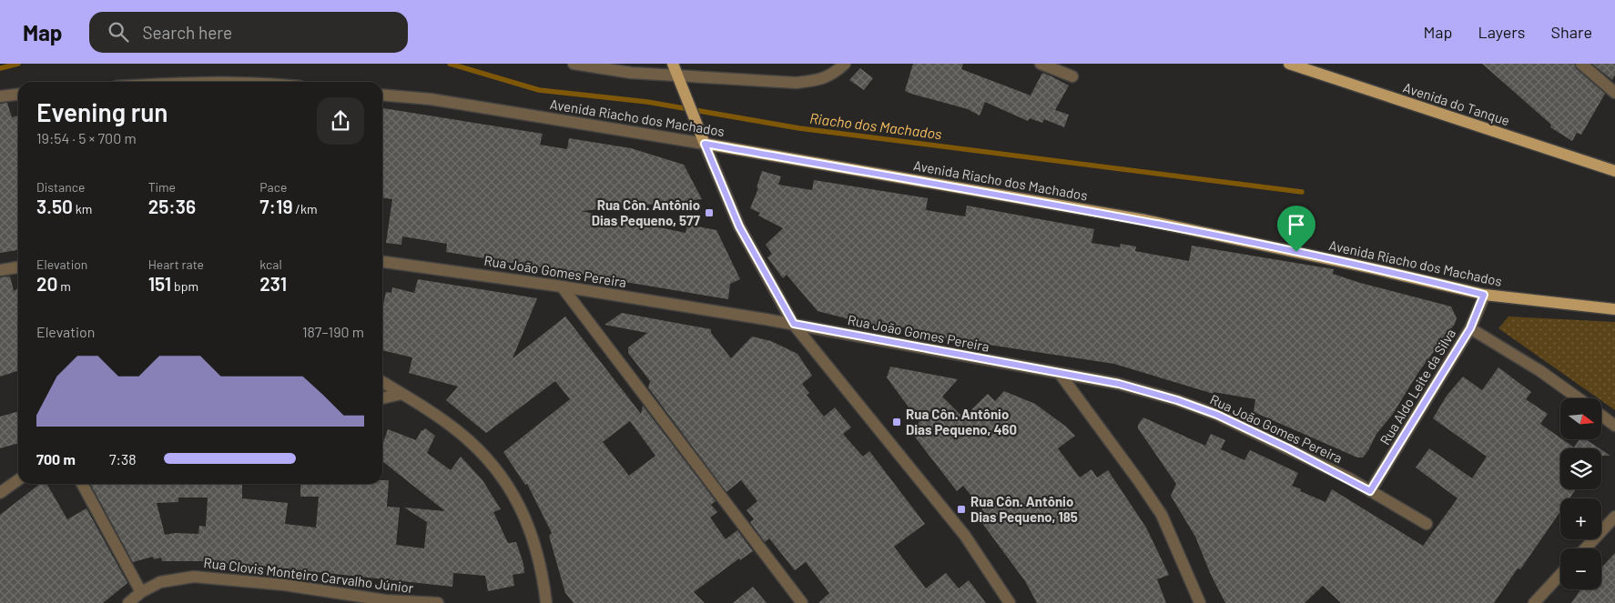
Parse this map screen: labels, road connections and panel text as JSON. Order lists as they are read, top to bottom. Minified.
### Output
{"streets":{"main road":["Avenida do Tanque","Avenida Riacho dos Machados"],"street":["Rua João Gomes Pereira","Rua Aldo Leite da Silva","Rua Clovis Monteiro Carvalho Júnior"]},"crossings":[["Avenida Riacho dos Machados","Rua Aldo Leite da Silva"],["Rua João Gomes Pereira","Rua Aldo Leite da Silva"]],"water":["Riacho dos Machados"],"places":{"transit":["Rua Côn. Antônio Dias Pequeno, 577","Rua Côn. Antônio Dias Pequeno, 460","Rua Côn. Antônio Dias Pequeno, 185"]},"north":"right","page":{"header":"Map","search":"Search here","nav":["Map","Layers","Share"],"heading":["Evening run","19:54 · 5 × 700 m"],"stats":[["Distance","3.50 km"],["Time","25:36"],["Pace","7:19 /km"],["Elevation","20 m"],["Heart rate","151 bpm"],["kcal","231"]],"chart":["Elevation","187–190 m"],"map_buttons":["+","−"],"list":[{"name":"700 m","note":"7:38"}]}}
